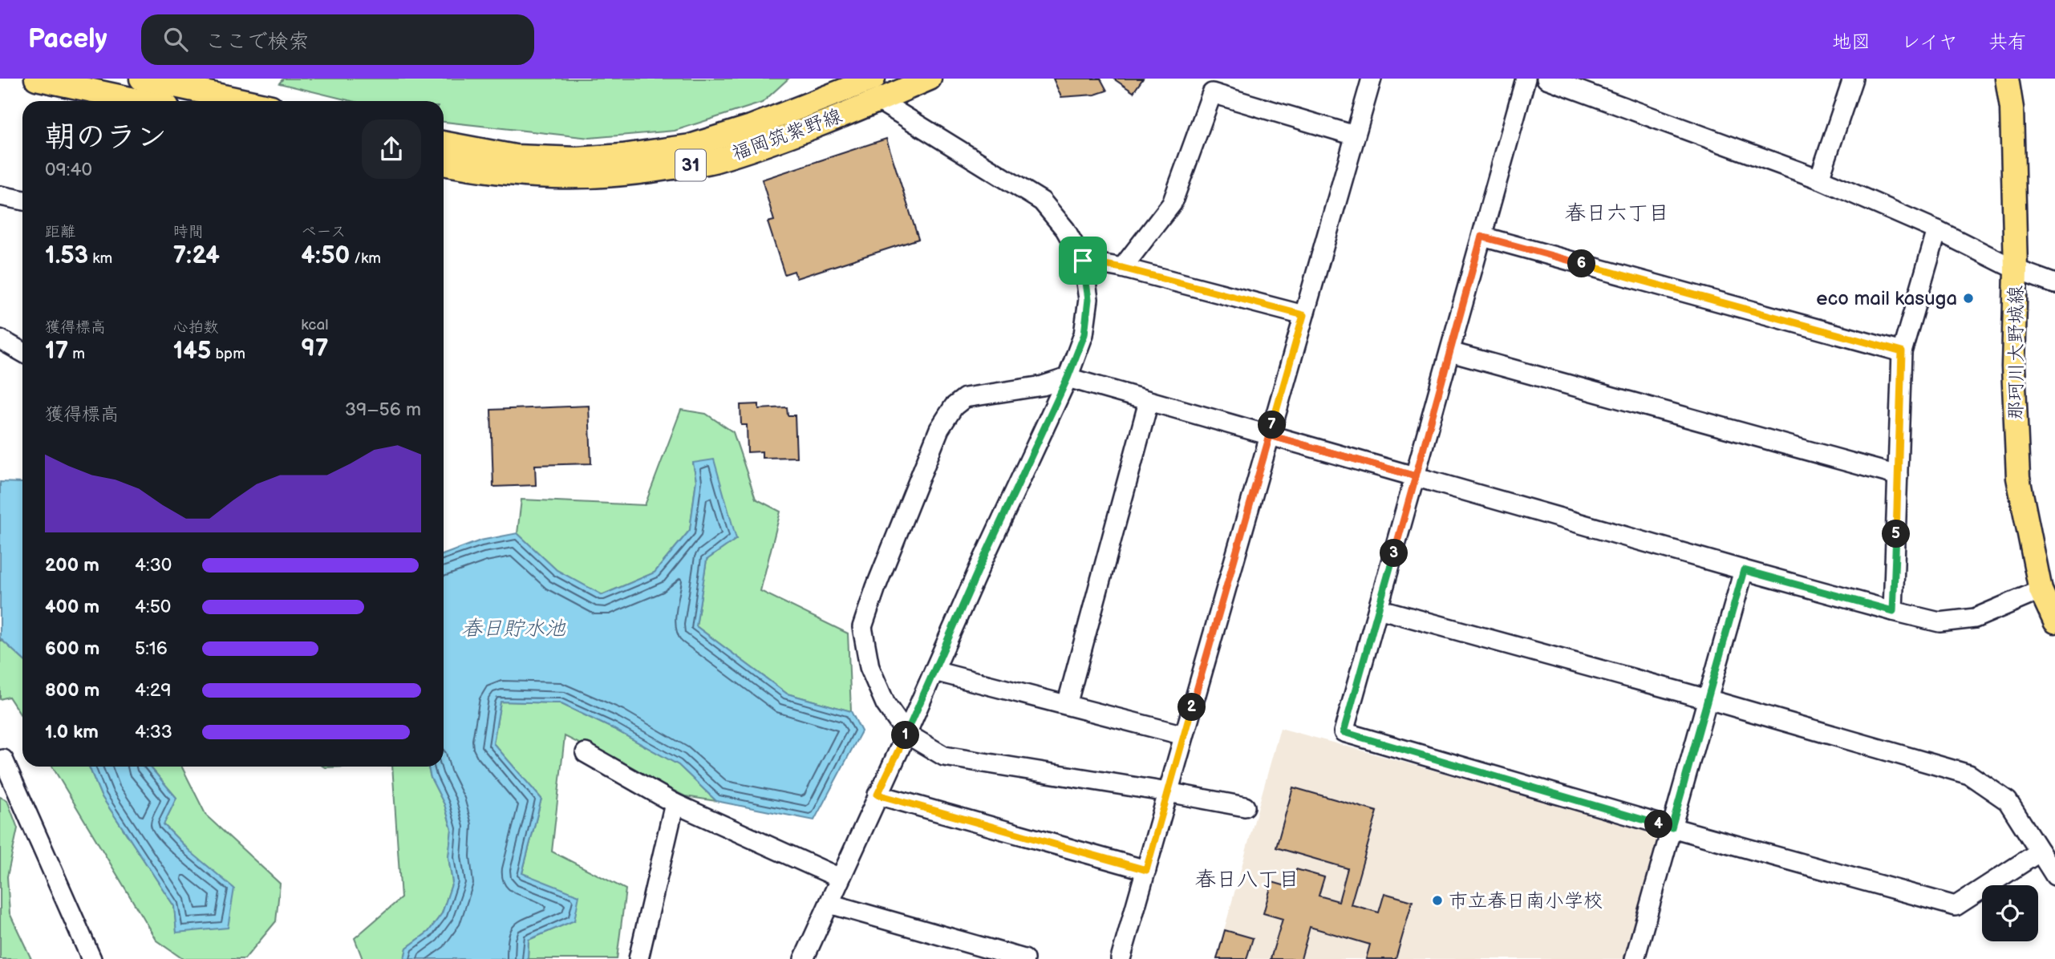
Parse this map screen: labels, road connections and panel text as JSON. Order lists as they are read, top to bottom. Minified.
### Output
{"streets":{"main road":["福岡筑紫野線","31","那珂川大野城線"]},"districts":["春日六丁目","春日八丁目"],"water":["春日貯水池"],"places":["eco mail kasuga","市立春日南小学校"],"page":{"header":"Pacely","search":"ここで検索","nav":["地図","レイヤ","共有"],"heading":["朝のラン","09:40"],"stats":[["距離","1.53 km"],["時間","7:24"],["ペース","4:50 /km"],["獲得標高","17 m"],["心拍数","145 bpm"],["kcal","97"]],"pins":["6","7","5","3","2","1","4"],"chart":["獲得標高","39–56 m"],"list":[{"name":"200 m","note":"4:30"},{"name":"400 m","note":"4:50"},{"name":"600 m","note":"5:16"},{"name":"800 m","note":"4:29"},{"name":"1.0 km","note":"4:33"}]}}
